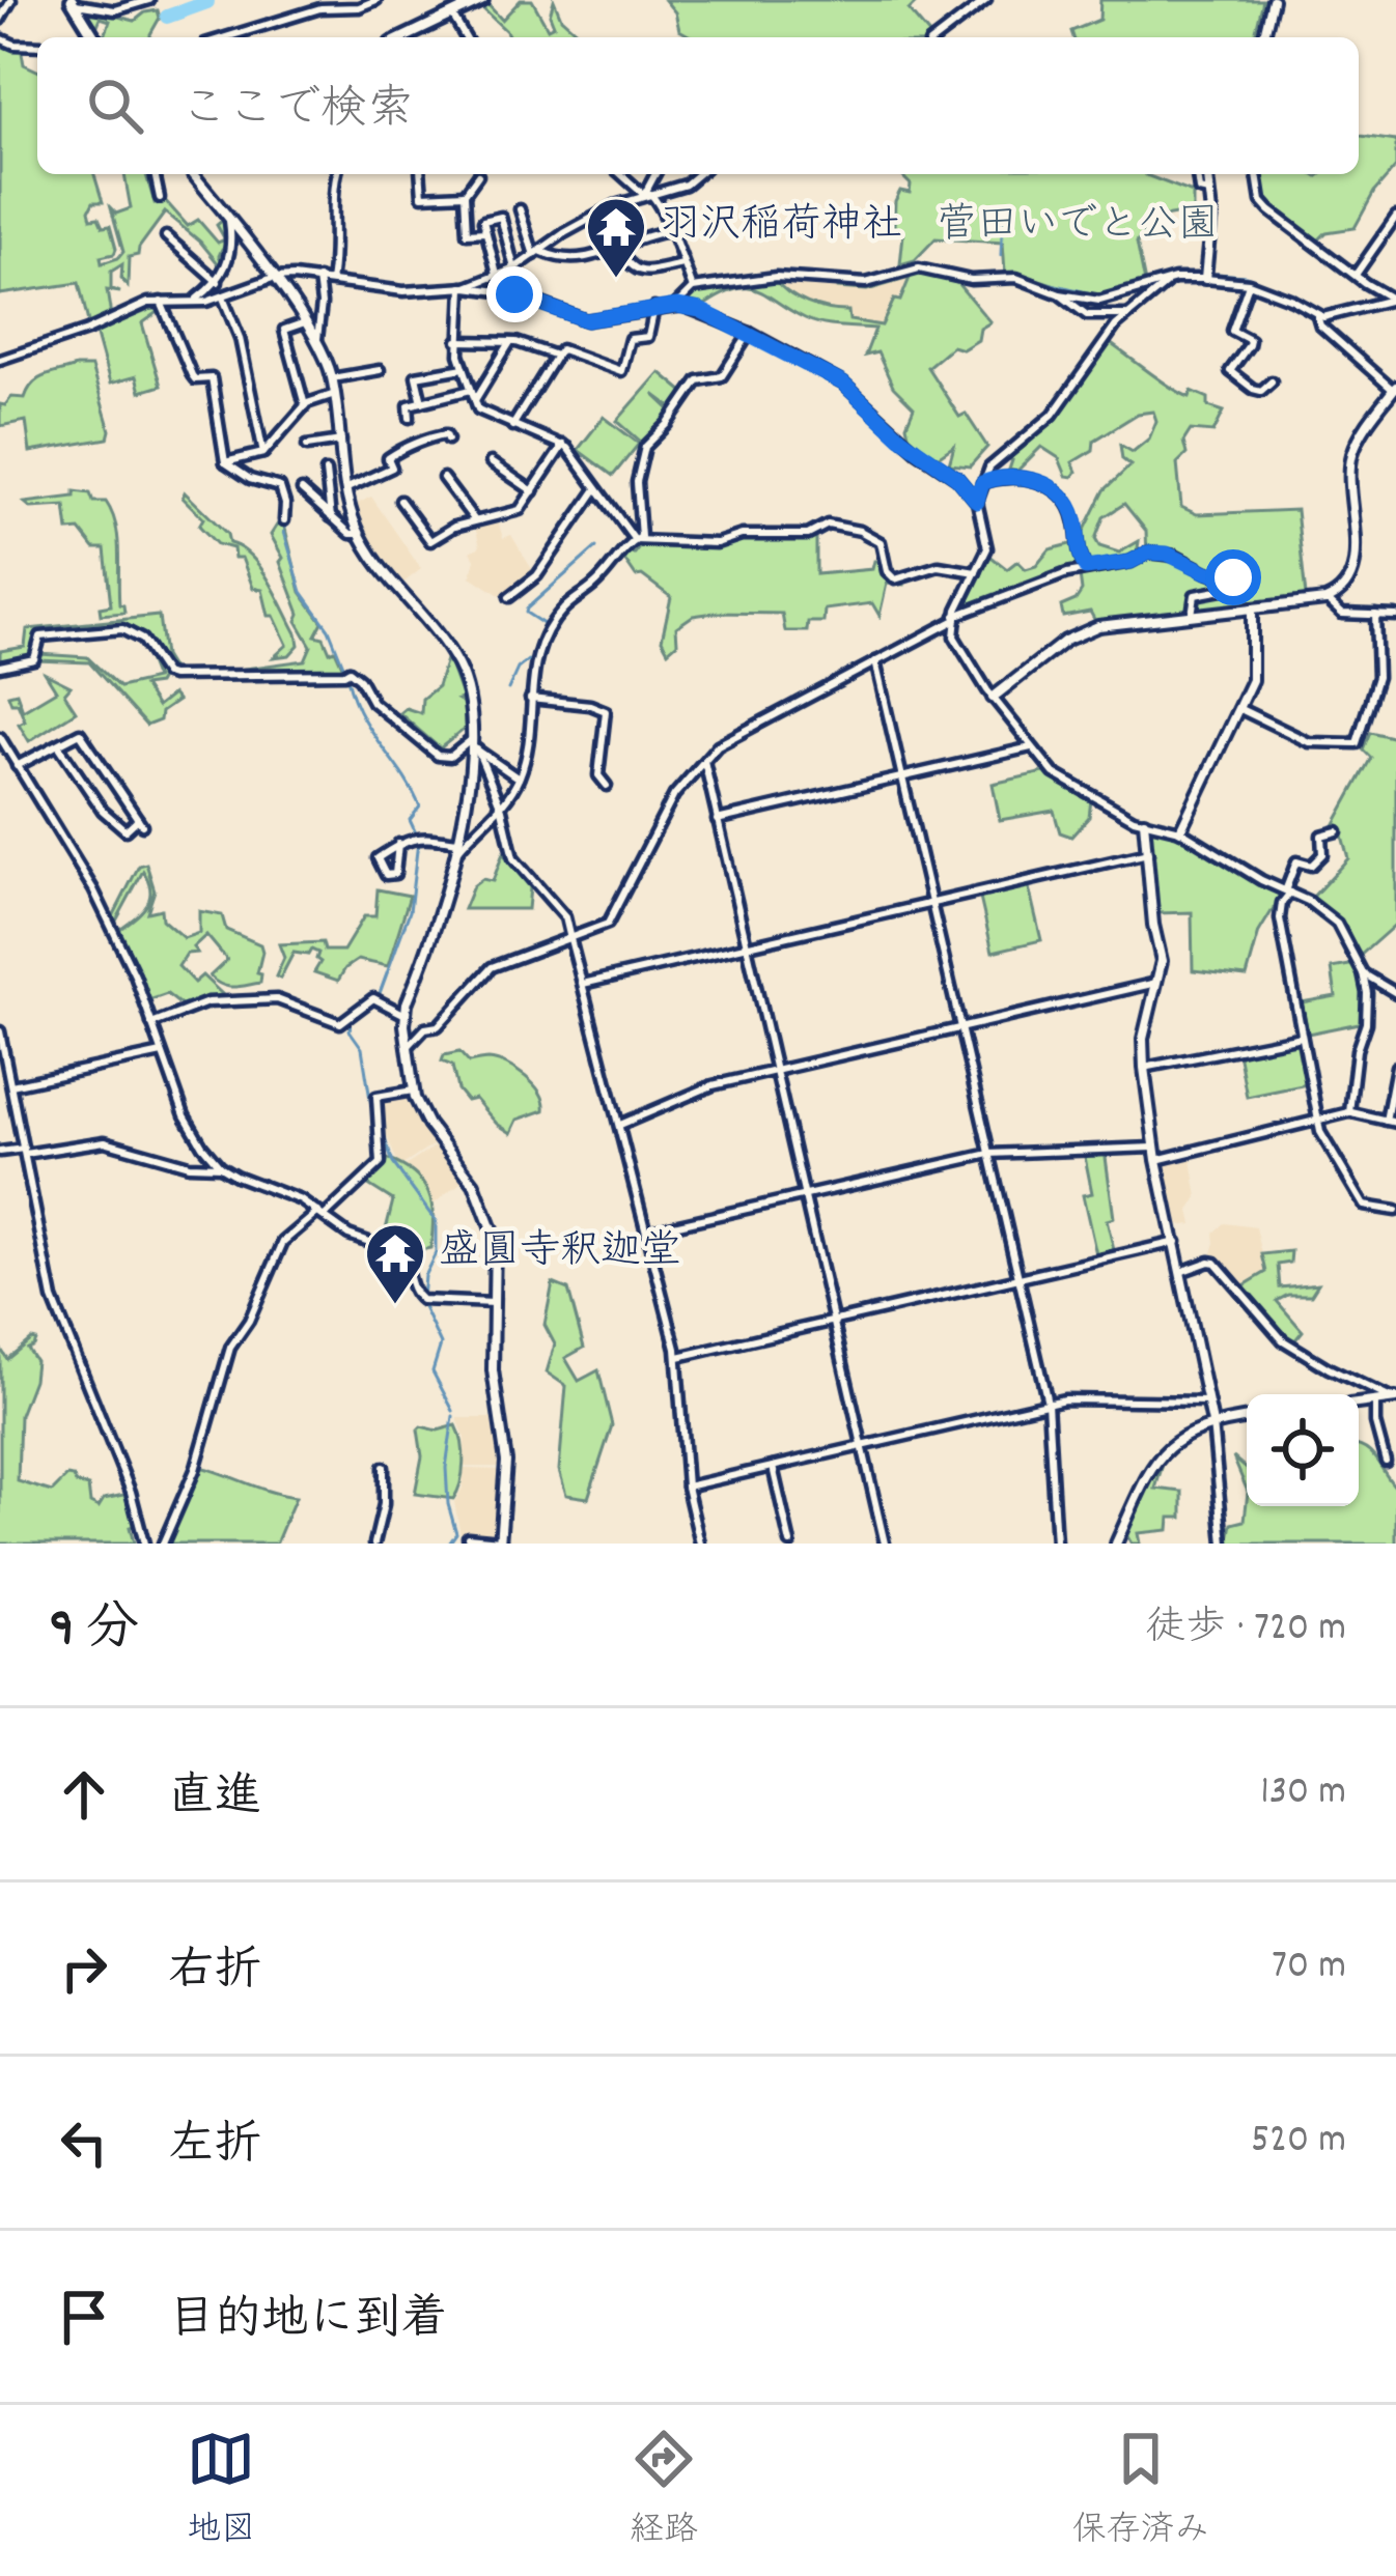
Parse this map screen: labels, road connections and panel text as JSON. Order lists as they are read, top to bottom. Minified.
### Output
{"parks":["菅田いでと公園"],"places":{"temple":["羽沢稲荷神社","盛圓寺釈迦堂"]},"page":{"search":"ここで検索","heading":["9 分","徒歩 · 720 m"],"list":[["直進","130 m"],["右折","70 m"],["左折","520 m"],"目的地に到着"],"nav":["地図","経路","保存済み"]}}
